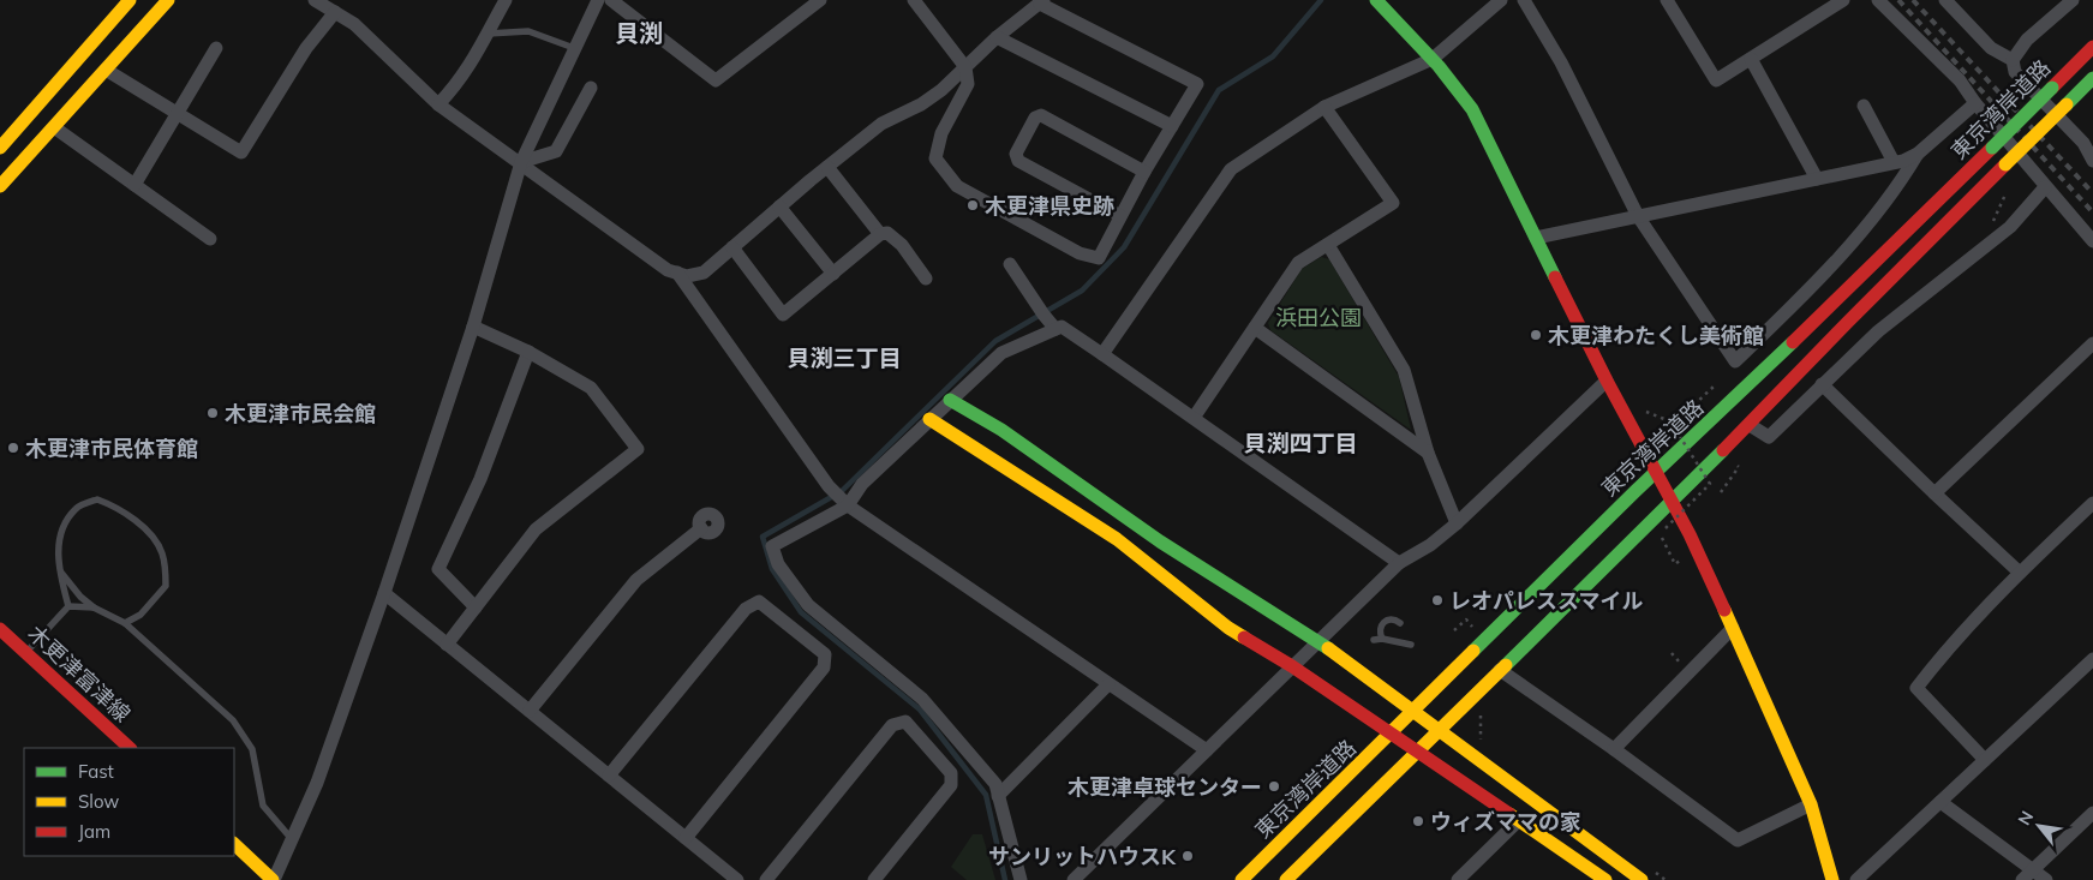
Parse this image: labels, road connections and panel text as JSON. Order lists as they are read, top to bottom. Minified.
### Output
{"streets":{"main road":["東京湾岸道路","木更津富津線"]},"districts":["貝渕","貝渕三丁目","貝渕四丁目"],"parks":["浜田公園"],"places":["木更津県史跡","木更津わたくし美術館","木更津市民会館","木更津市民体育館","レオパレススマイル","木更津卓球センター","ウィズママの家","サンリットハウスK"],"legend":["Fast","Slow","Jam"],"north":"top left"}
